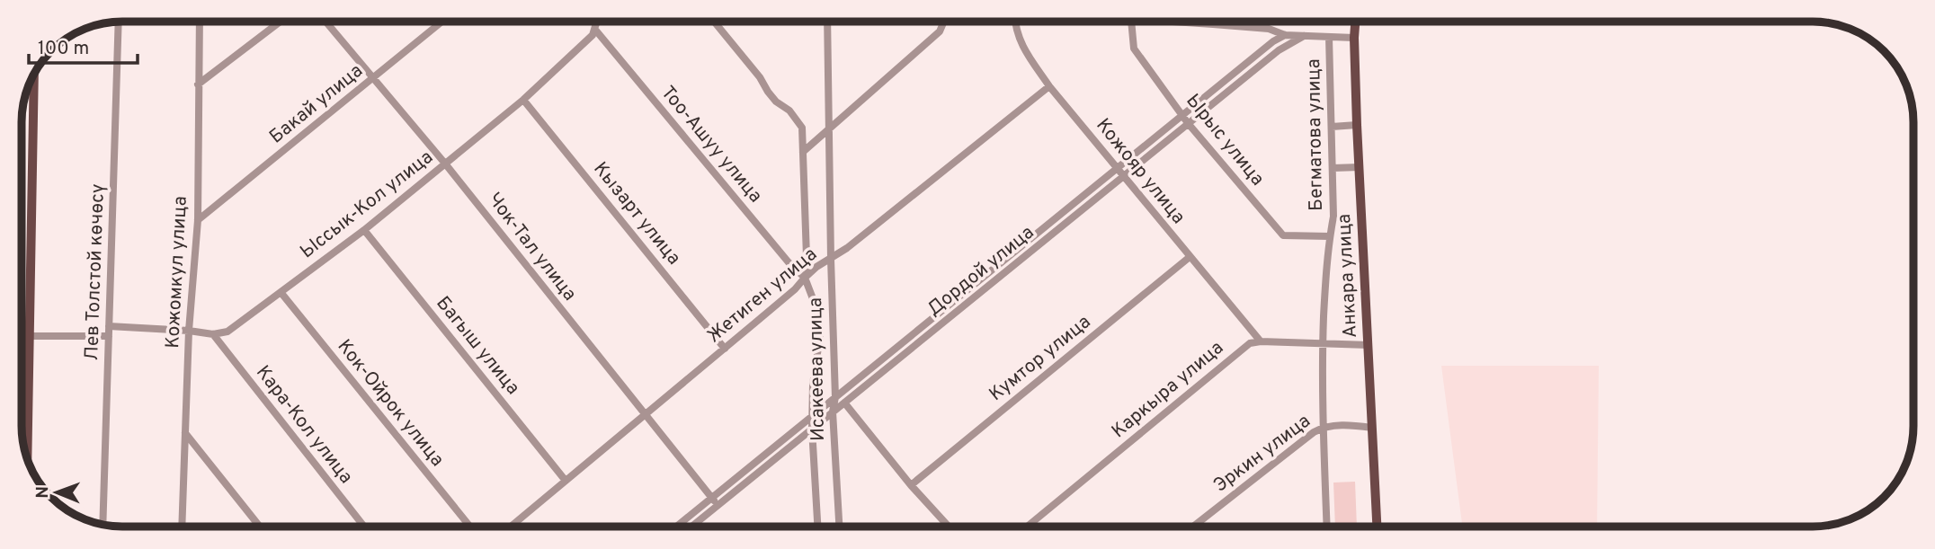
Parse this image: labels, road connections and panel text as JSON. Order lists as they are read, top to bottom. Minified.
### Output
{"streets":{"main road":["Анкара улица"],"street":["Бакай улица","Бегматова улица","Ырыс улица","Тоо-Ашуу улица","Кожояр улица","Ыссык-Кол улица","Кызарт улица","Чок-Тал улица","Дордой улица","Лев Толстой көчөсү","Кожомкул улица","Жетиген улица","Багыш улица","Кумтор улица","Исакеева улица","Каркыра улица","Кок-Ойрок улица","Кара-Кол улица","Эркин улица"]},"crossings":[["Бакай улица","Чок-Тал улица"],["Бакай улица","Кожомкул улица"],["Бегматова улица","Ырыс улица"],["Бегматова улица","Эркин улица"],["Ырыс улица","Дордой улица"],["Тоо-Ашуу улица","Ыссык-Кол улица"],["Тоо-Ашуу улица","Жетиген улица"],["Тоо-Ашуу улица","Исакеева улица"],["Кожояр улица","Дордой улица"],["Кожояр улица","Жетиген улица"],["Кожояр улица","Кумтор улица"],["Кожояр улица","Каркыра улица"],["Ыссык-Кол улица","Кызарт улица"],["Ыссык-Кол улица","Чок-Тал улица"],["Ыссык-Кол улица","Багыш улица"],["Ыссык-Кол улица","Кок-Ойрок улица"],["Ыссык-Кол улица","Кара-Кол улица"],["Кызарт улица","Жетиген улица"],["Чок-Тал улица","Дордой улица"],["Чок-Тал улица","Жетиген улица"],["Дордой улица","Исакеева улица"],["Анкара улица","Эркин улица"],["Жетиген улица","Багыш улица"],["Жетиген улица","Исакеева улица"]],"scale_bar":"100 m","north":"left"}
